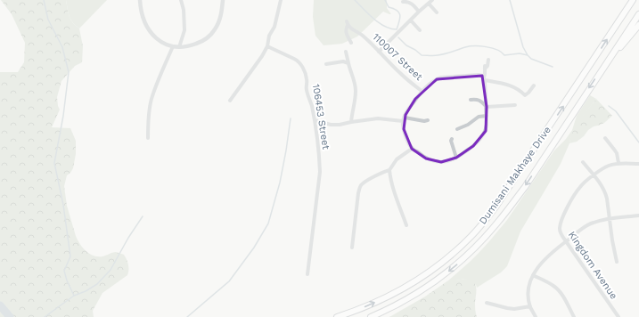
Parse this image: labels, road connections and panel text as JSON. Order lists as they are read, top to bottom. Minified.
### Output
{"streets":{"main road":["Dumisani Makhaye Drive"],"street":["110007 Street","106453 Street","Kingdom Avenue"]}}
